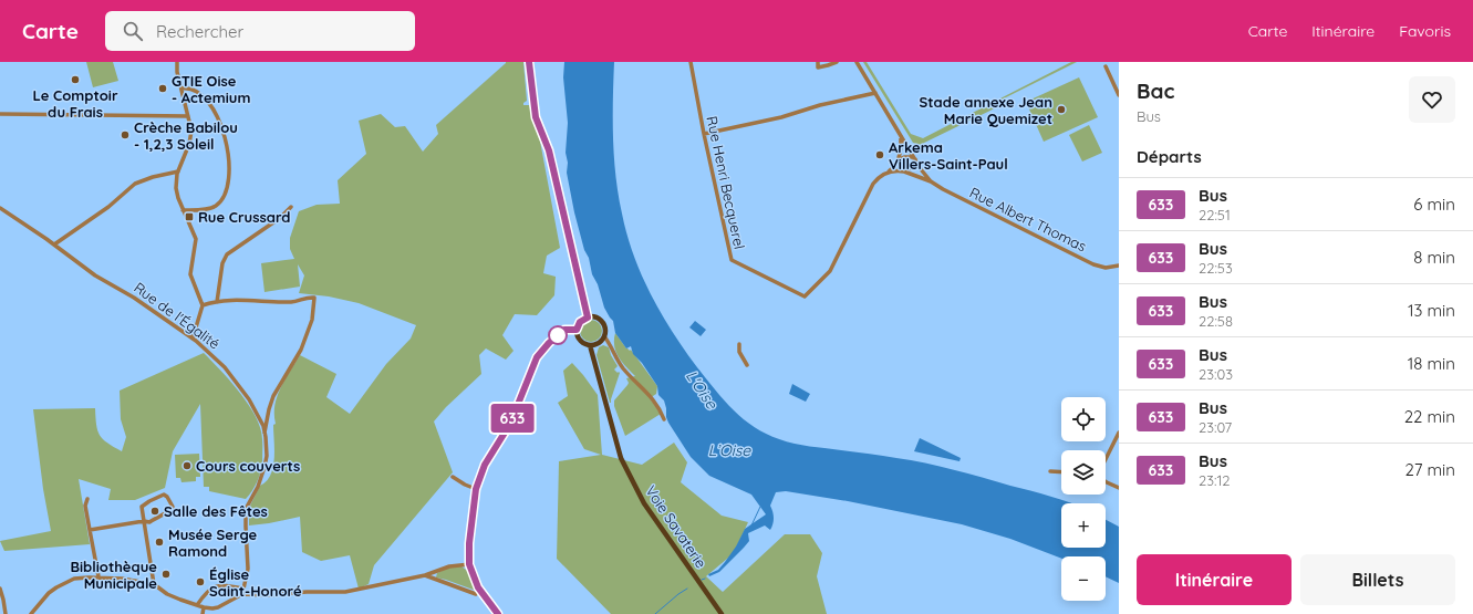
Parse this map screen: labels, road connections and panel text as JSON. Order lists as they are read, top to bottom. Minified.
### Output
{"streets":{"main road":["Voie Savaterie"],"street":["Rue Henri Becquerel","Rue Albert Thomas","Rue de l'Égalité"]},"water":["L'Oise","L’Oise"],"places":{"other":["Le Comptoir du Frais","GTIE Oise - Actemium","Stade annexe Jean Marie Quemizet","Crèche Babilou - 1,2,3 Soleil","Arkema Villers-Saint-Paul","Cours couverts","Salle des Fêtes","Musée Serge Ramond","Bibliothèque Municipale","Église Saint-Honoré"],"transit":["Rue Crussard"]},"lines":["bus line 633"],"page":{"header":"Carte","search":"Rechercher","nav":["Carte","Itinéraire","Favoris"],"on_map":"633","heading":[["Bac","Bus"],"Départs"],"list":[{"mark":"633","name":"Bus","note":"22:51","value":"6 min"},{"mark":"633","name":"Bus","note":"22:53","value":"8 min"},{"mark":"633","name":"Bus","note":"22:58","value":"13 min"},{"mark":"633","name":"Bus","note":"23:03","value":"18 min"},{"mark":"633","name":"Bus","note":"23:07","value":"22 min"},{"mark":"633","name":"Bus","note":"23:12","value":"27 min"}],"map_buttons":["+","−"],"buttons":["Itinéraire","Billets"]}}
